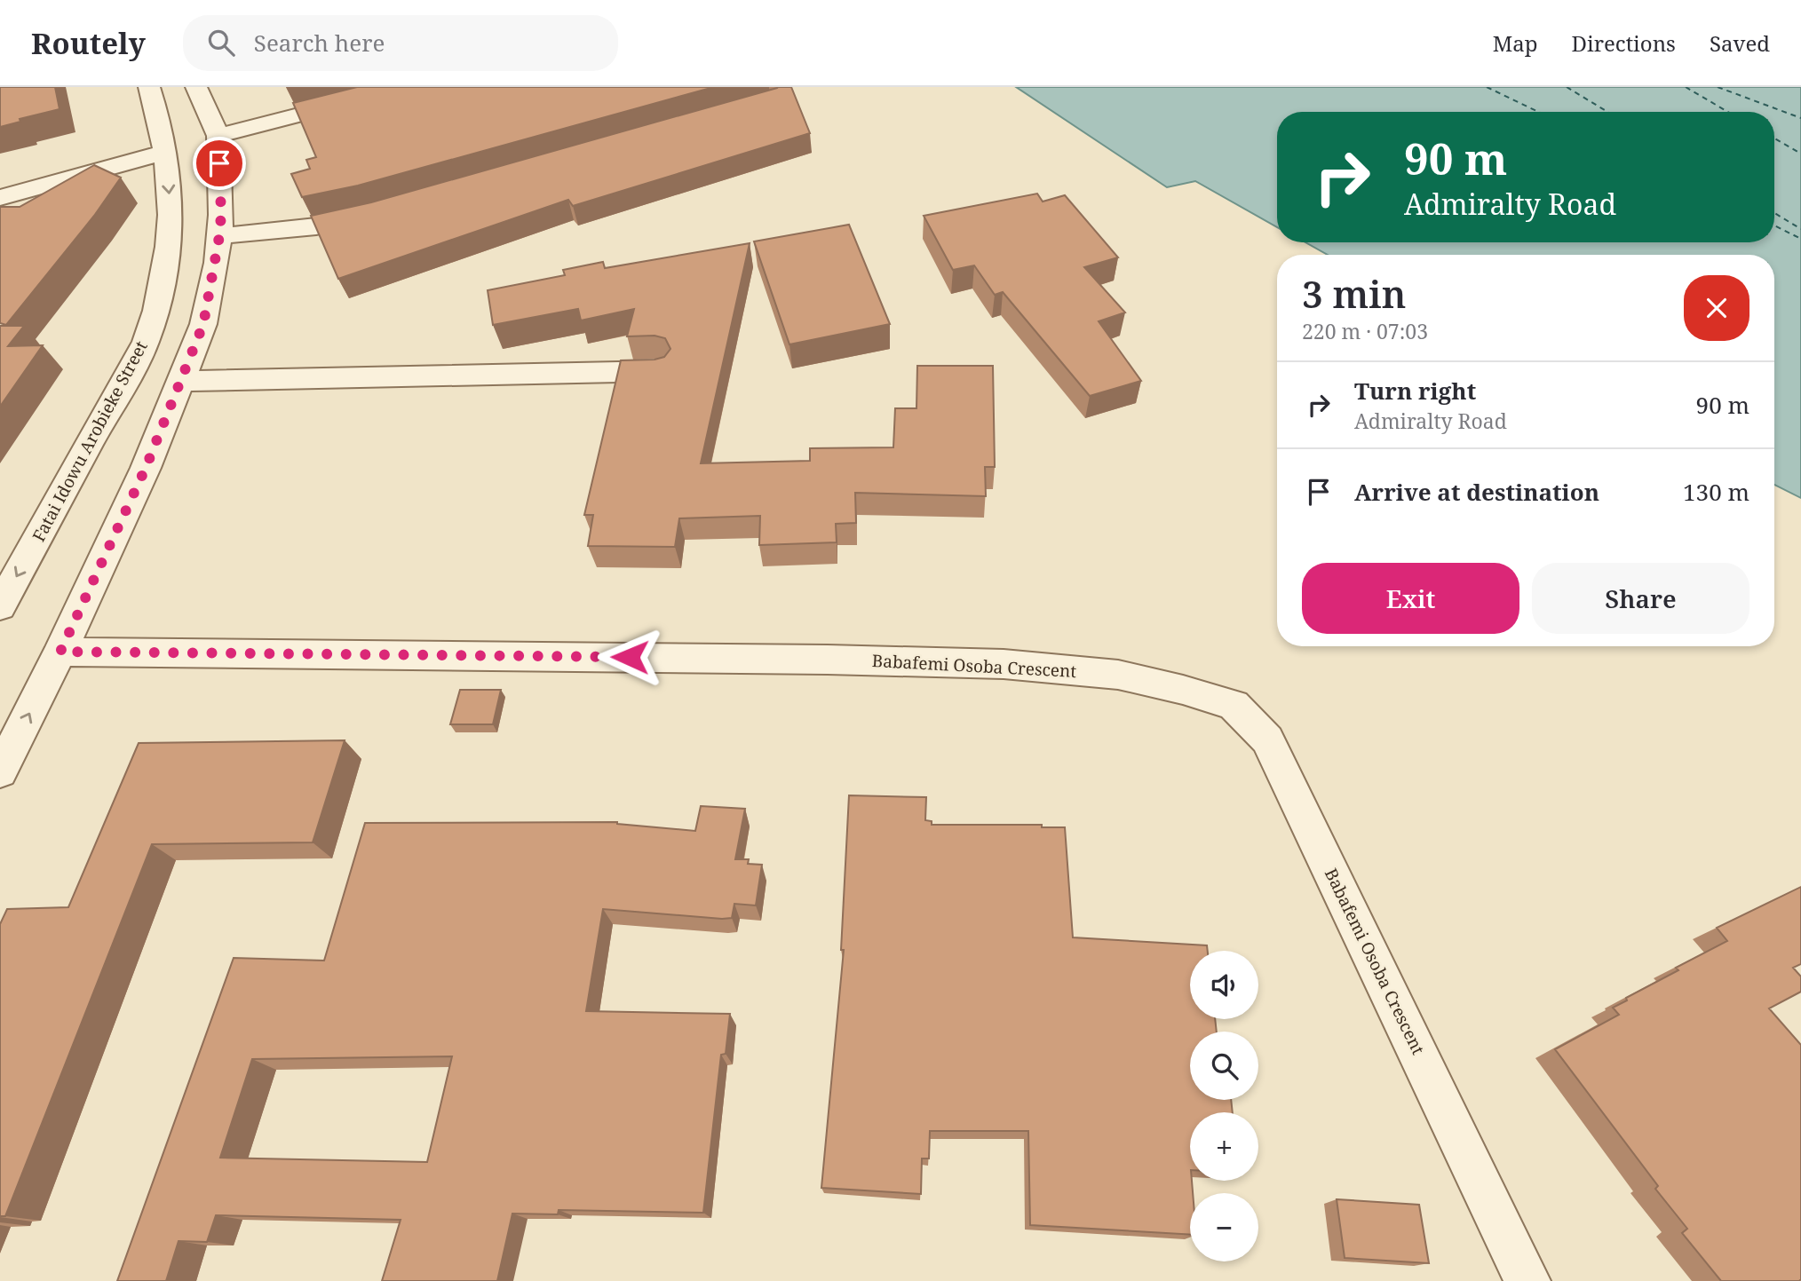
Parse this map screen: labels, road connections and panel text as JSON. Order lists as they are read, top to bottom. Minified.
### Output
{"streets":{"street":["Fatai Idowu Arobieke Street","Babafemi Osoba Crescent"]},"page":{"header":"Routely","search":"Search here","nav":["Map","Directions","Saved"],"turn":["90 m","Admiralty Road"],"heading":["3 min","220 m · 07:03"],"list":[{"name":"Turn right","note":"Admiralty Road","value":"90 m"},{"name":"Arrive at destination","value":"130 m"}],"buttons":["Exit","Share"],"map_buttons":["+","−"]}}
